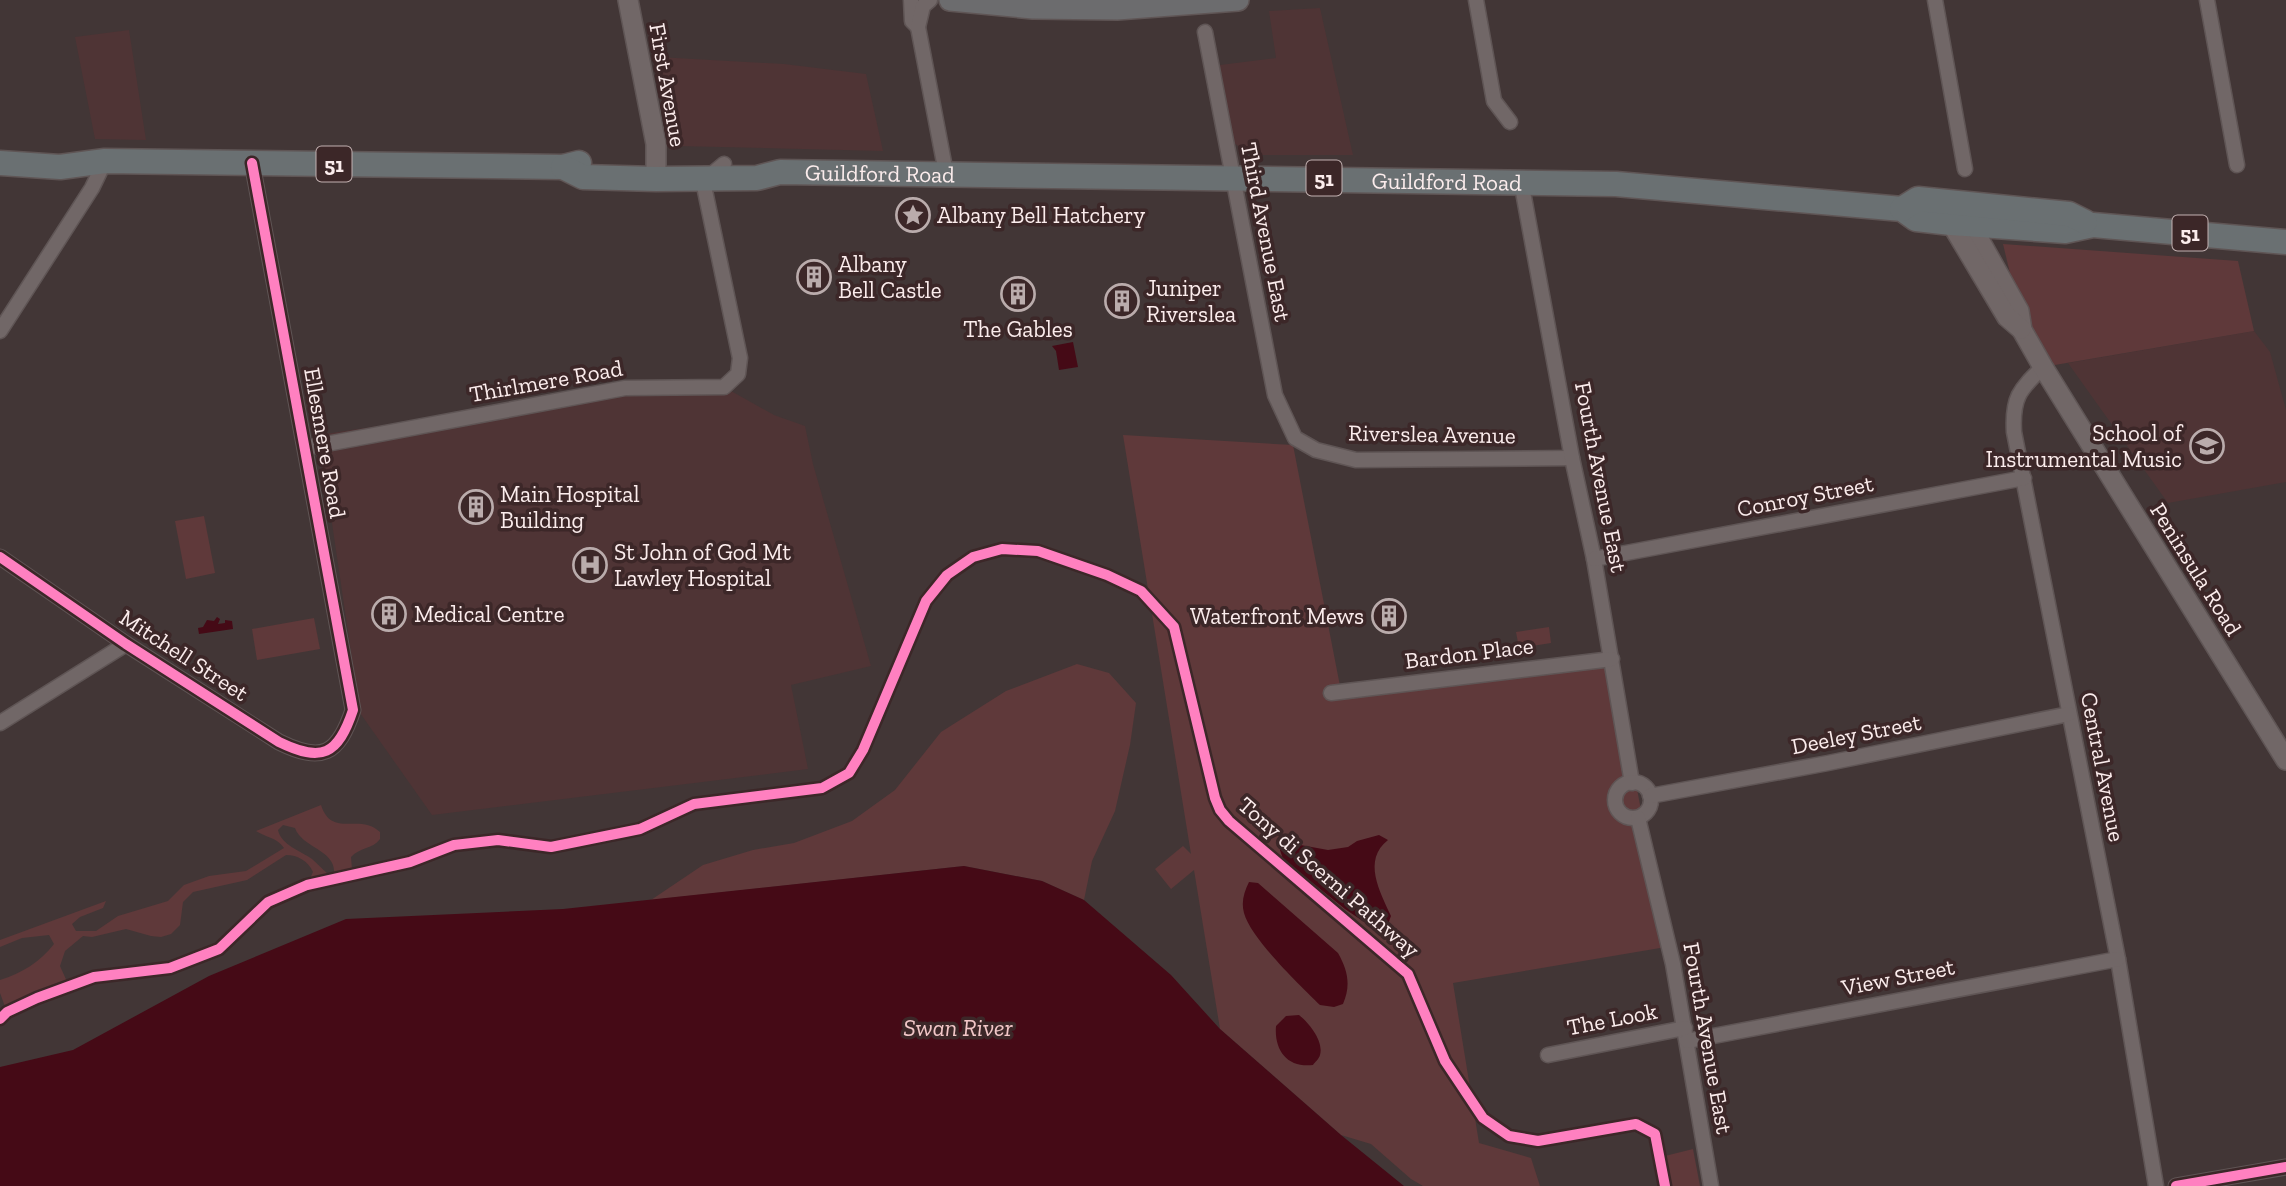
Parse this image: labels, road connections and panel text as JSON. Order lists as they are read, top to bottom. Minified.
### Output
{"streets":{"highway":["51","Guildford Road"],"street":["First Avenue","Third Avenue East","Thirlmere Road","Riverslea Avenue","Ellesmere Road","Fourth Avenue East","Conroy Street","Peninsula Road","Bardon Place","Mitchell Street","Deeley Street","Central Avenue","View Street","The Look"],"cycle path":["Tony di Scerni Pathway"]},"crossings":[["First Avenue","Guildford Road"],["Guildford Road","Third Avenue East"],["Guildford Road","Thirlmere Road"],["Guildford Road","Ellesmere Road"],["Guildford Road","Fourth Avenue East"],["Guildford Road","Peninsula Road"],["Third Avenue East","Riverslea Avenue"],["Thirlmere Road","Ellesmere Road"],["Riverslea Avenue","Fourth Avenue East"],["Ellesmere Road","Mitchell Street"],["Fourth Avenue East","Conroy Street"],["Fourth Avenue East","Bardon Place"],["Fourth Avenue East","Deeley Street"],["Fourth Avenue East","View Street"],["Fourth Avenue East","The Look"],["Conroy Street","Central Avenue"],["Peninsula Road","Central Avenue"],["Deeley Street","Central Avenue"],["Central Avenue","View Street"],["View Street","The Look"]],"water":["Swan River"],"places":{"place":["Albany Bell Hatchery"],"building":["Albany Bell Castle","The Gables","Juniper Riverslea","Main Hospital Building","Medical Centre","Waterfront Mews"],"school or university":["School of Instrumental Music"],"hospital":["St John of God Mt Lawley Hospital"]}}
